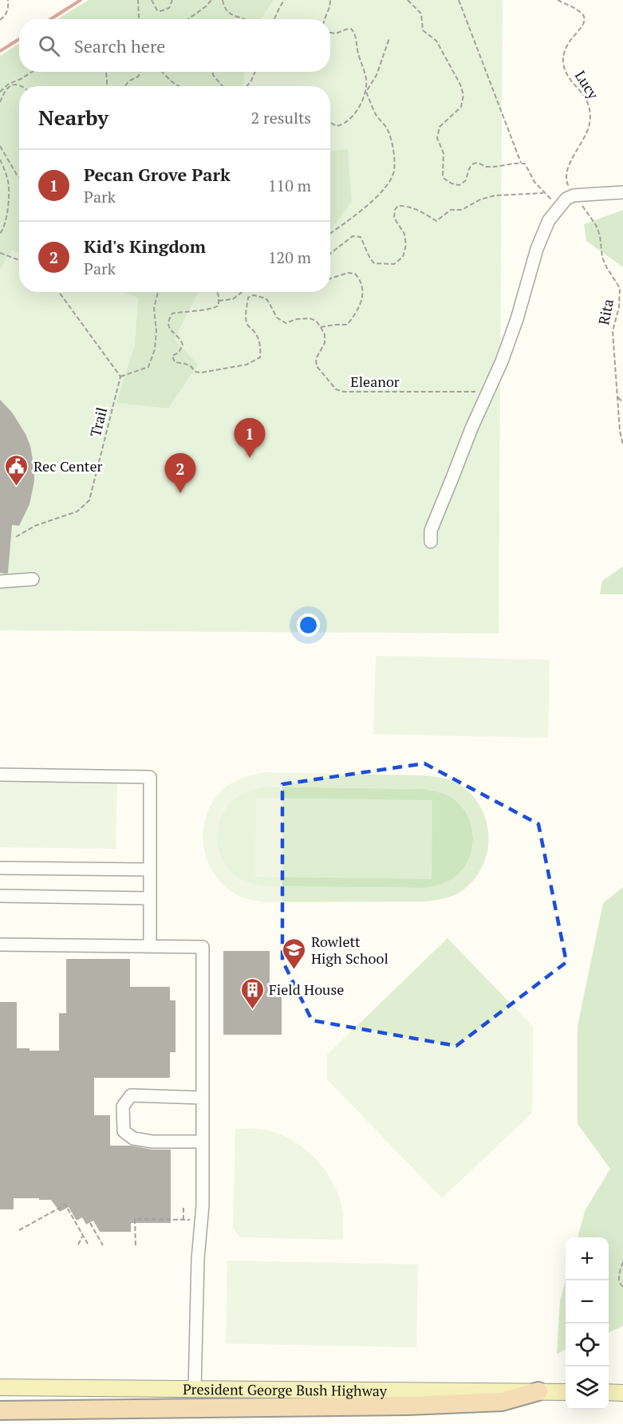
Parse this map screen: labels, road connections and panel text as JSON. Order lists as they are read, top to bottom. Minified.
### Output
{"streets":{"main road":["President George Bush Highway"],"path":["Lucy","Rita","Eleanor","Trail"]},"crossings":[["Lucy","Rita"]],"places":{"public building":["Rec Center"],"school or university":["Rowlett High School"],"building":["Field House"]},"page":{"search":"Search here","heading":["Nearby","2 results"],"list":[{"mark":"1","name":"Pecan Grove Park","note":"Park","value":"110 m"},{"mark":"2","name":"Kid's Kingdom","note":"Park","value":"120 m"}],"pins":["1","2"],"map_buttons":["+","−"]}}
